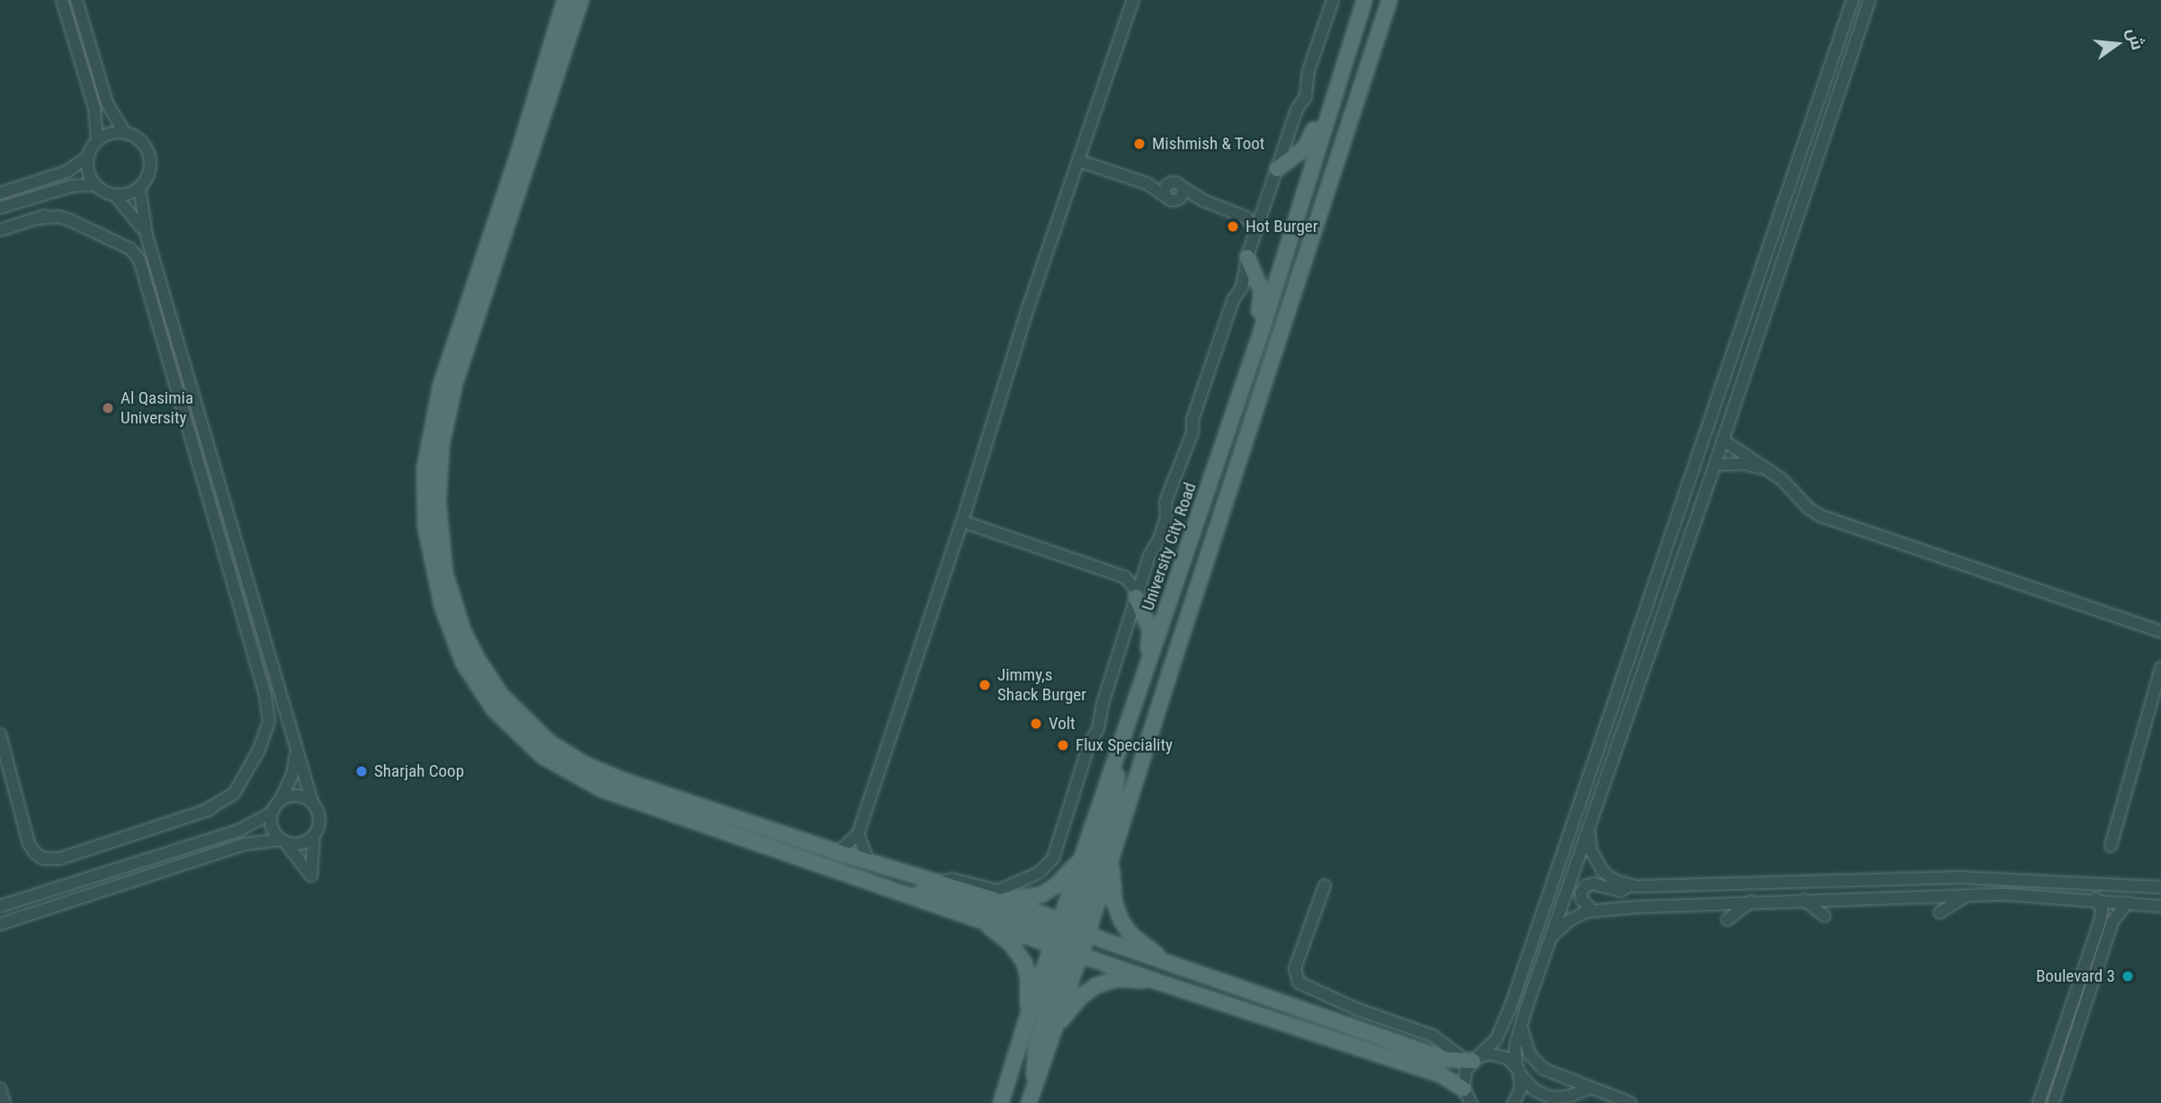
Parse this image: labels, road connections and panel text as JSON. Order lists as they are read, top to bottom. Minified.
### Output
{"streets":{"main road":["University City Road"]},"places":["Mishmish & Toot","Hot Burger","Al Qasimia University","Jimmy,s Shack Burger","Volt","Flux Speciality","Sharjah Coop","Boulevard 3"],"north":"right"}
